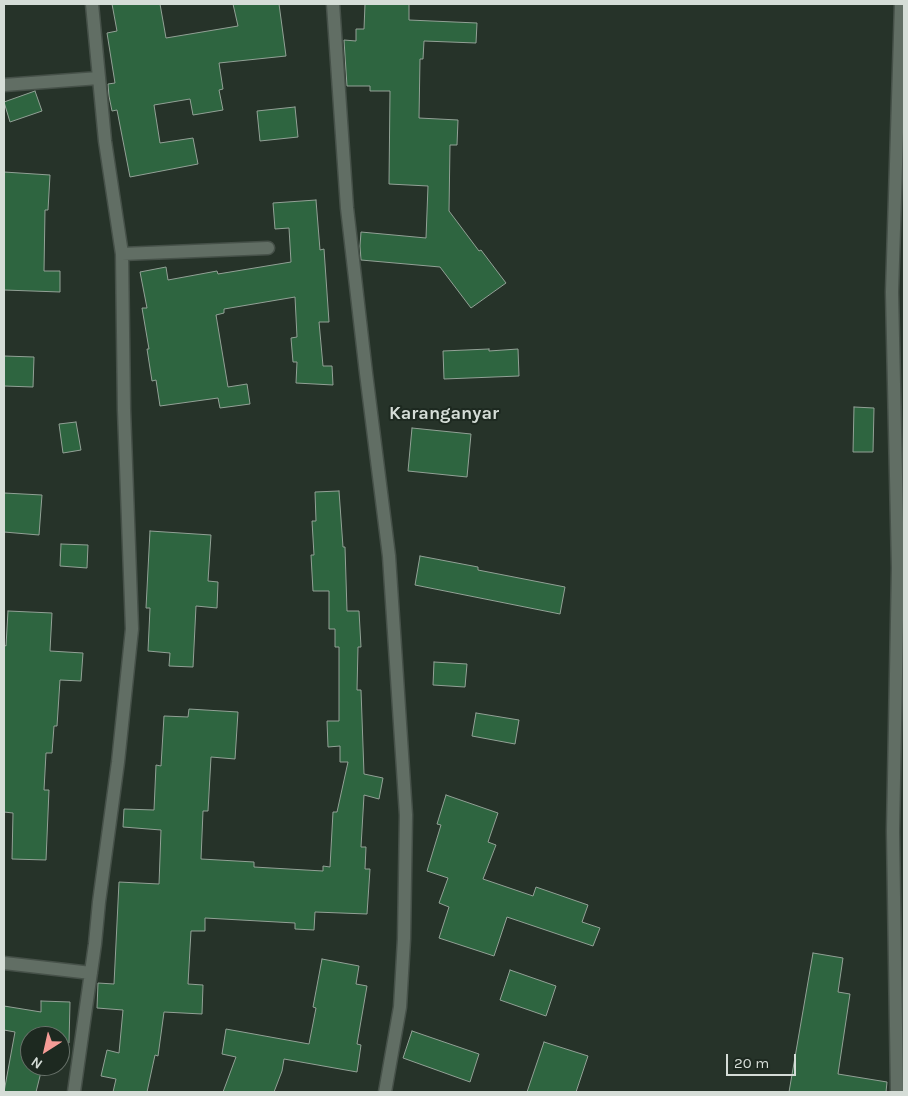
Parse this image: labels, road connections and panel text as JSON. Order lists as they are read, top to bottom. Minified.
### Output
{"districts":["Karanganyar"],"scale_bar":"20 m","north":"bottom left"}
